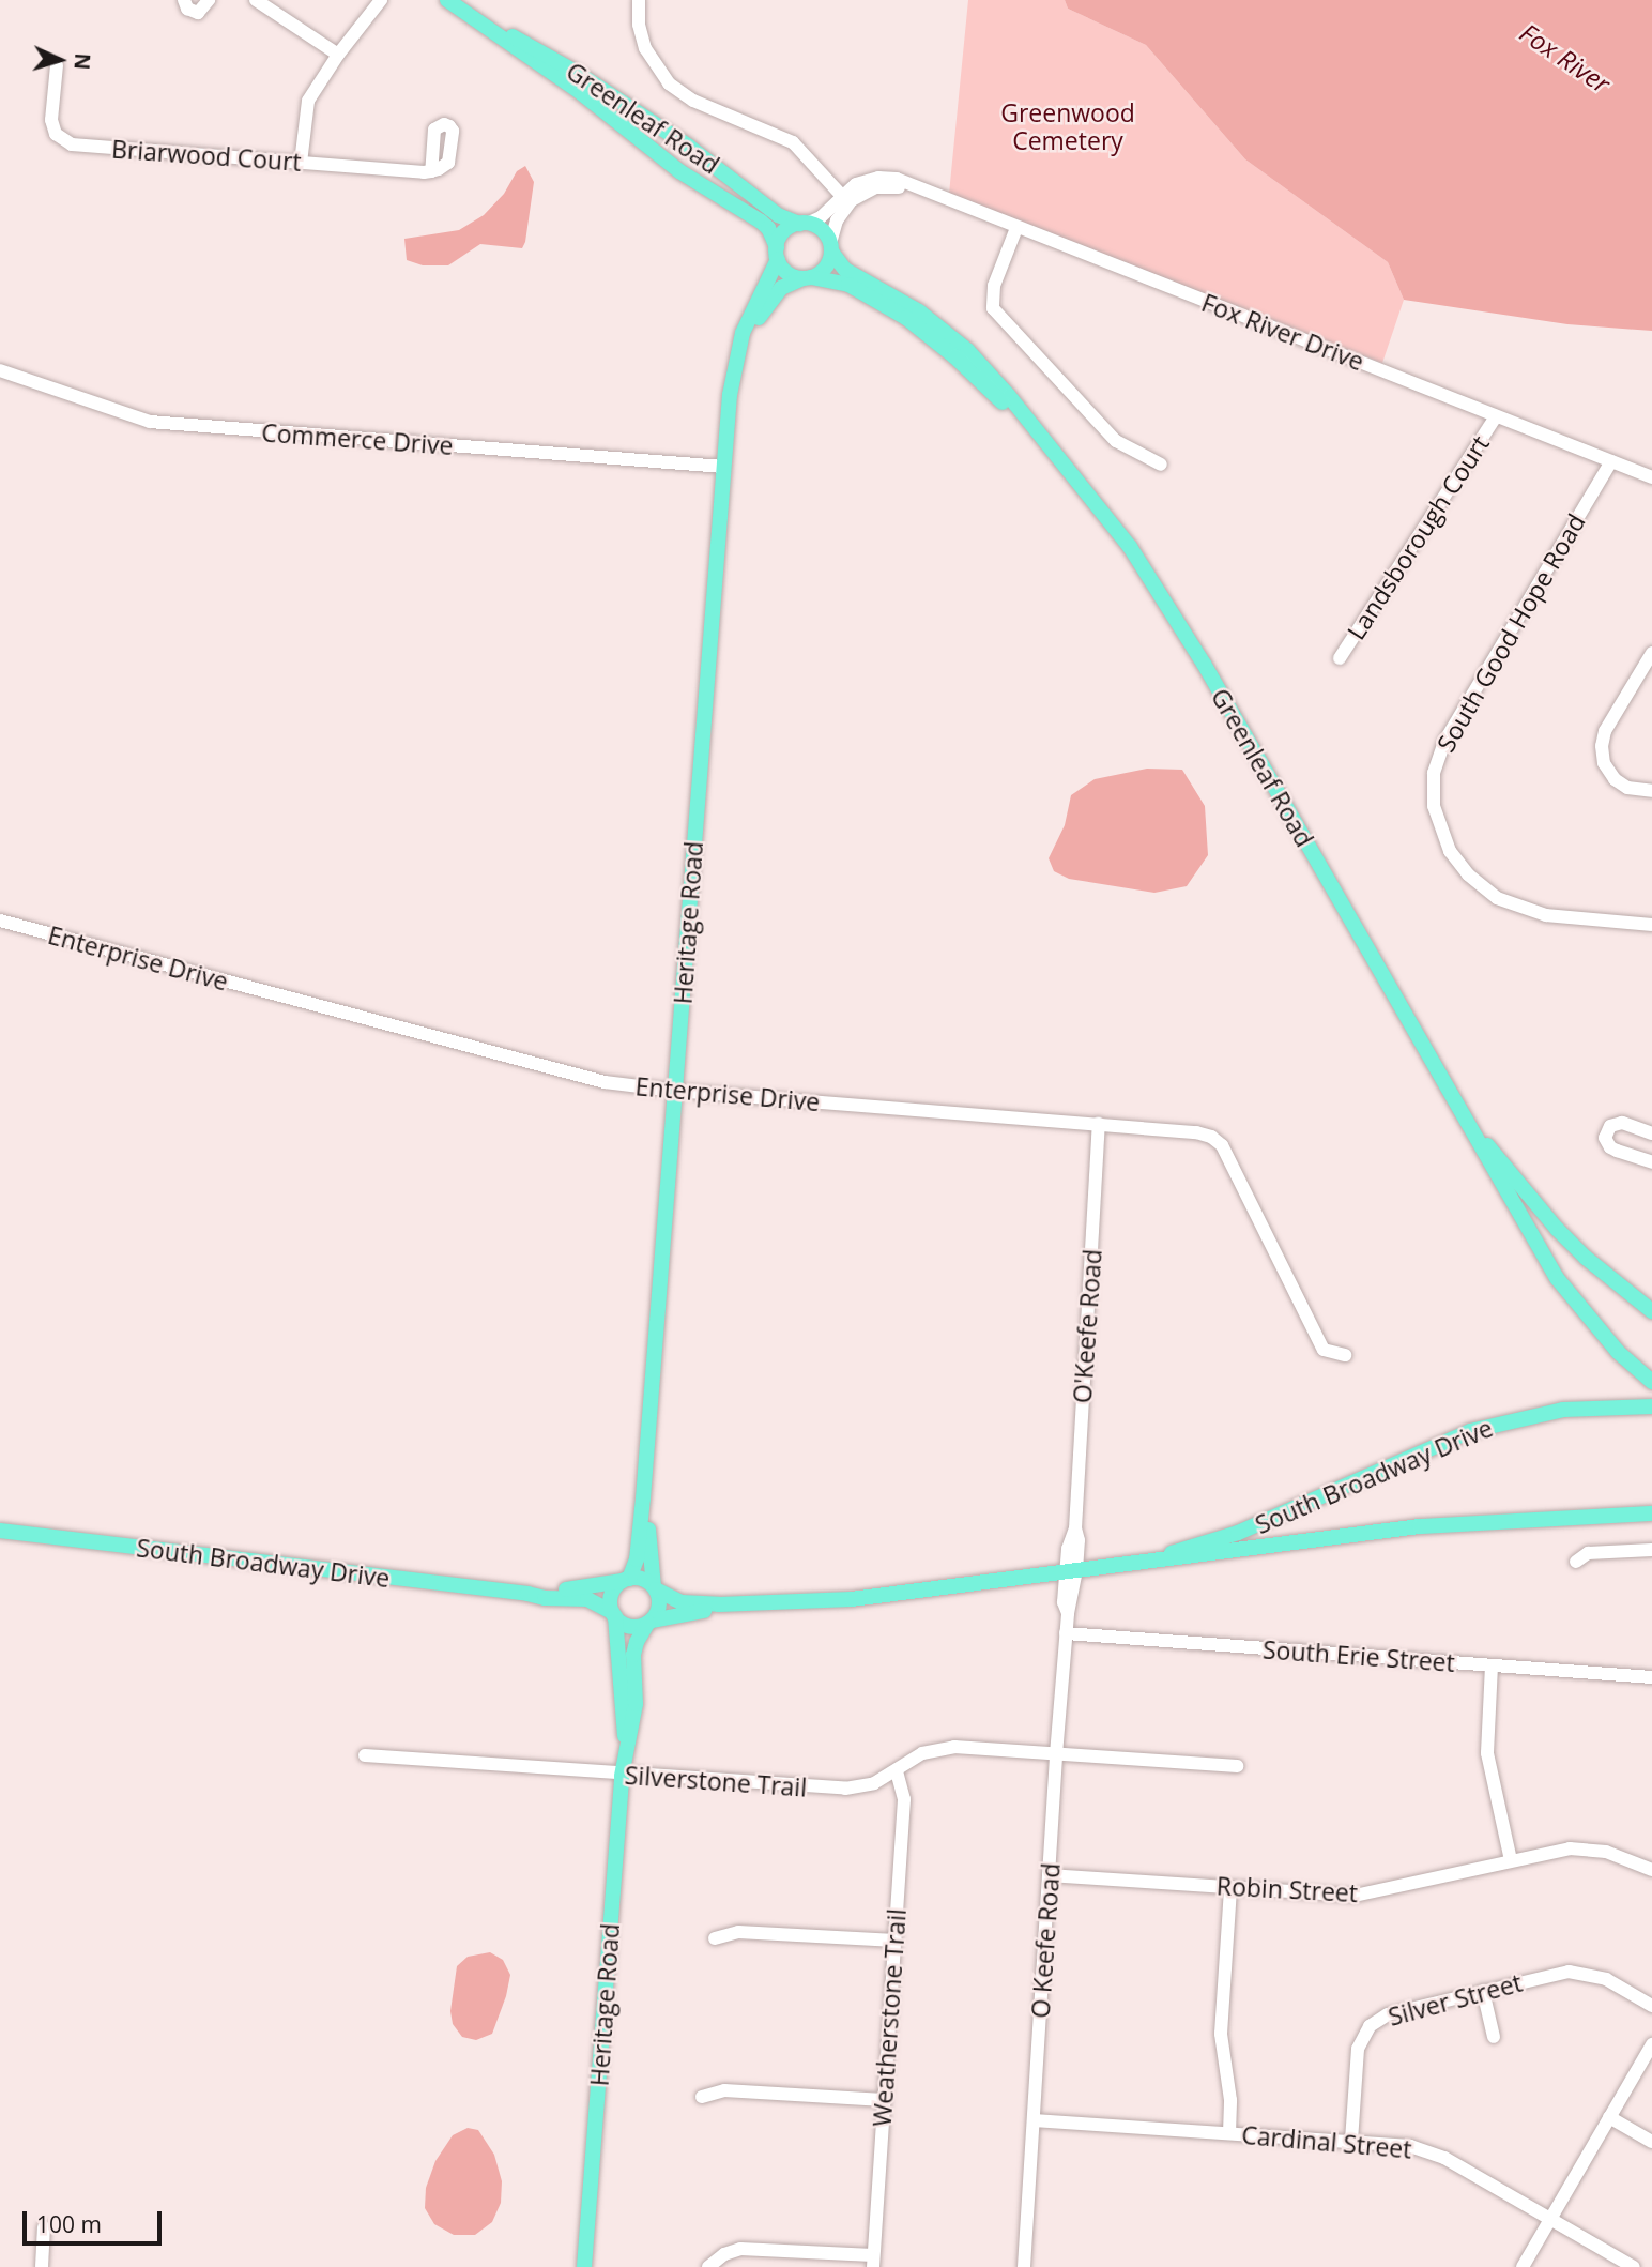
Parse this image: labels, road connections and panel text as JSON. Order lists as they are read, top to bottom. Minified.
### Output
{"streets":{"main road":["Greenleaf Road","Heritage Road","South Broadway Drive"],"street":["Briarwood Court","Fox River Drive","Commerce Drive","Landsborough Court","South Good Hope Road","Enterprise Drive","O'Keefe Road","South Erie Street","Silverstone Trail","Robin Street","O Keefe Road","Silver Street","Weatherstone Trail","Cardinal Street"]},"crossings":[["Greenleaf Road","Fox River Drive"],["Greenleaf Road","Heritage Road"],["Fox River Drive","Landsborough Court"],["Fox River Drive","South Good Hope Road"],["Fox River Drive","Heritage Road"],["Commerce Drive","Heritage Road"],["Heritage Road","Enterprise Drive"],["Heritage Road","South Broadway Drive"],["Heritage Road","Silverstone Trail"],["Enterprise Drive","O'Keefe Road"],["O'Keefe Road","South Broadway Drive"],["O'Keefe Road","O Keefe Road"],["South Erie Street","O Keefe Road"],["Silverstone Trail","O Keefe Road"],["Silverstone Trail","Weatherstone Trail"],["Robin Street","O Keefe Road"],["O Keefe Road","Cardinal Street"],["Silver Street","Cardinal Street"]],"water":["Fox River"],"parks":["Greenwood Cemetery"],"scale_bar":"100 m","north":"right"}
